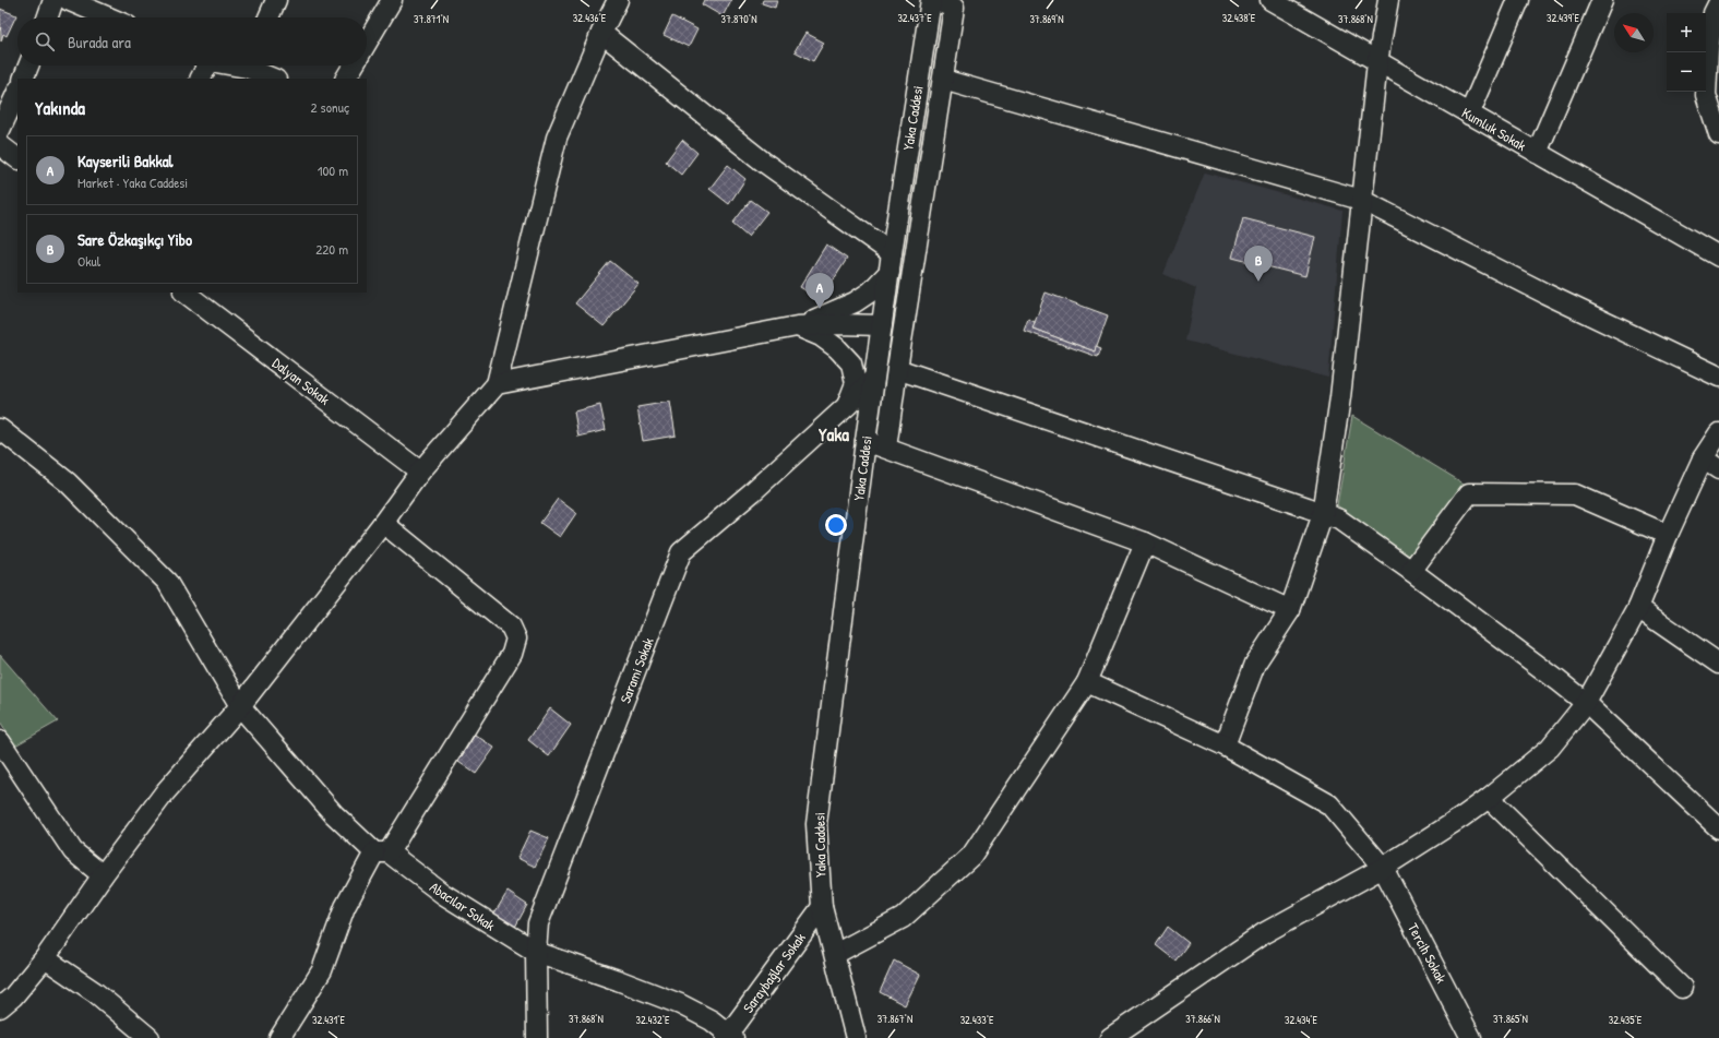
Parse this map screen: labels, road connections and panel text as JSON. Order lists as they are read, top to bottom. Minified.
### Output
{"streets":{"street":["Yaka Caddesi","Kumluk Sokak","Dalyan Sokak","Sarami Sokak","Abacılar Sokak","Tercih Sokak","Saraybağlar Sokak"]},"crossings":[["Yaka Caddesi","Sarami Sokak"],["Yaka Caddesi","Saraybağlar Sokak"],["Sarami Sokak","Abacılar Sokak"],["Abacılar Sokak","Saraybağlar Sokak"]],"districts":["Yaka"],"north":"top left","page":{"map_buttons":["+","−"],"search":"Burada ara","heading":["Yakında","2 sonuç"],"list":[{"mark":"A","name":"Kayserili Bakkal","note":"Market · Yaka Caddesi","value":"100 m"},{"mark":"B","name":"Sare Özkaşıkçı Yibo","note":"Okul","value":"220 m"}],"pins":["B","A"]},"coordinates":["32.436°E","32.437°E","32.438°E","32.439°E","37.871°N","37.870°N","37.869°N","37.868°N","37.867°N","37.866°N","37.865°N","32.431°E","32.432°E","32.433°E","32.434°E","32.435°E"]}
